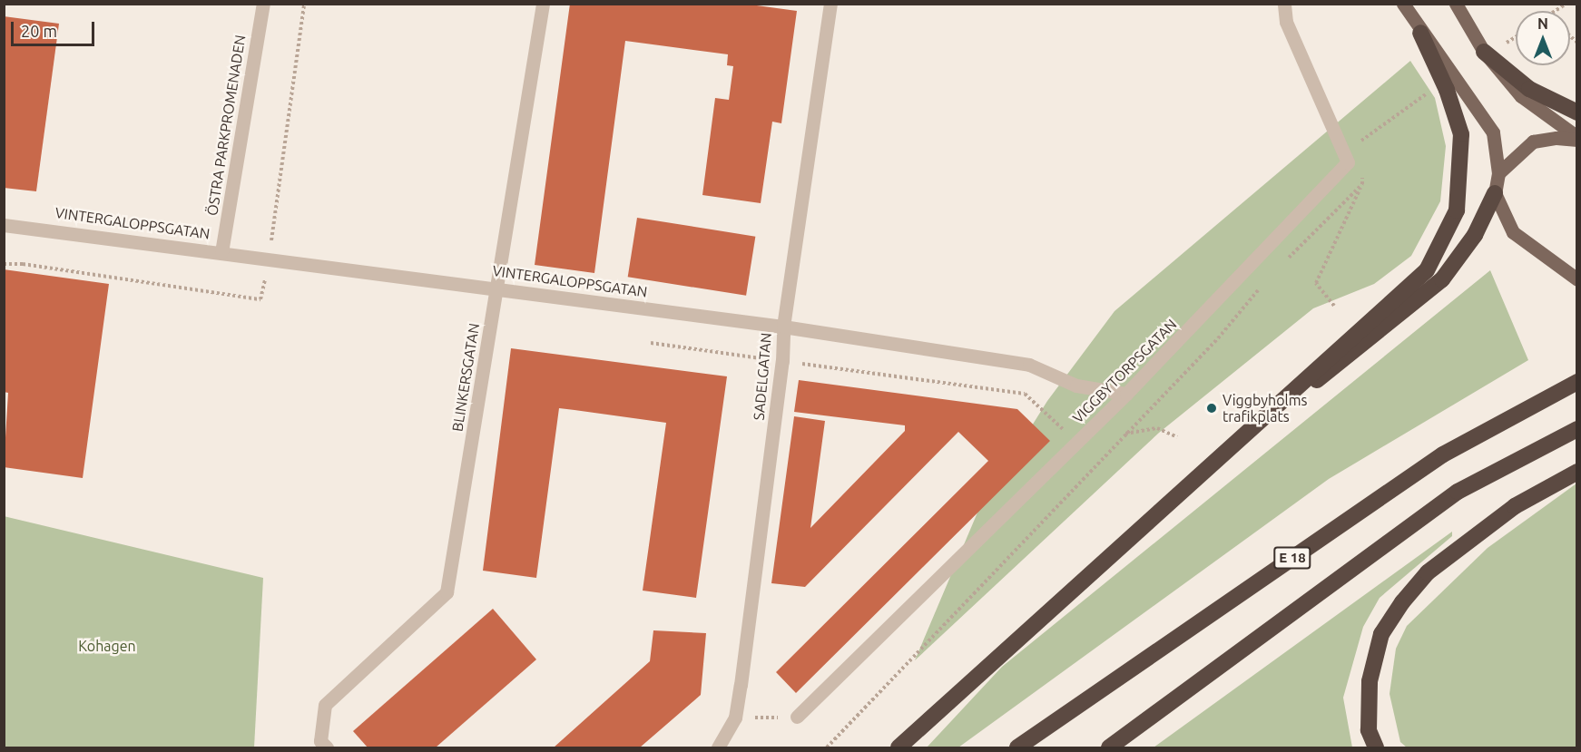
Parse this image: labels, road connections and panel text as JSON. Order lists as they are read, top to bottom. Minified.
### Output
{"streets":{"highway":["E 18"],"street":["ÖSTRA PARKPROMENADEN","VINTERGALOPPSGATAN","VIGGBYTORPSGATAN","SADELGATAN","BLINKERSGATAN"]},"crossings":[["ÖSTRA PARKPROMENADEN","VINTERGALOPPSGATAN"],["VINTERGALOPPSGATAN","VIGGBYTORPSGATAN"],["VINTERGALOPPSGATAN","SADELGATAN"],["VINTERGALOPPSGATAN","BLINKERSGATAN"]],"parks":["Kohagen"],"places":["Viggbyholms trafikplats"],"scale_bar":"20 m","north":"top"}
